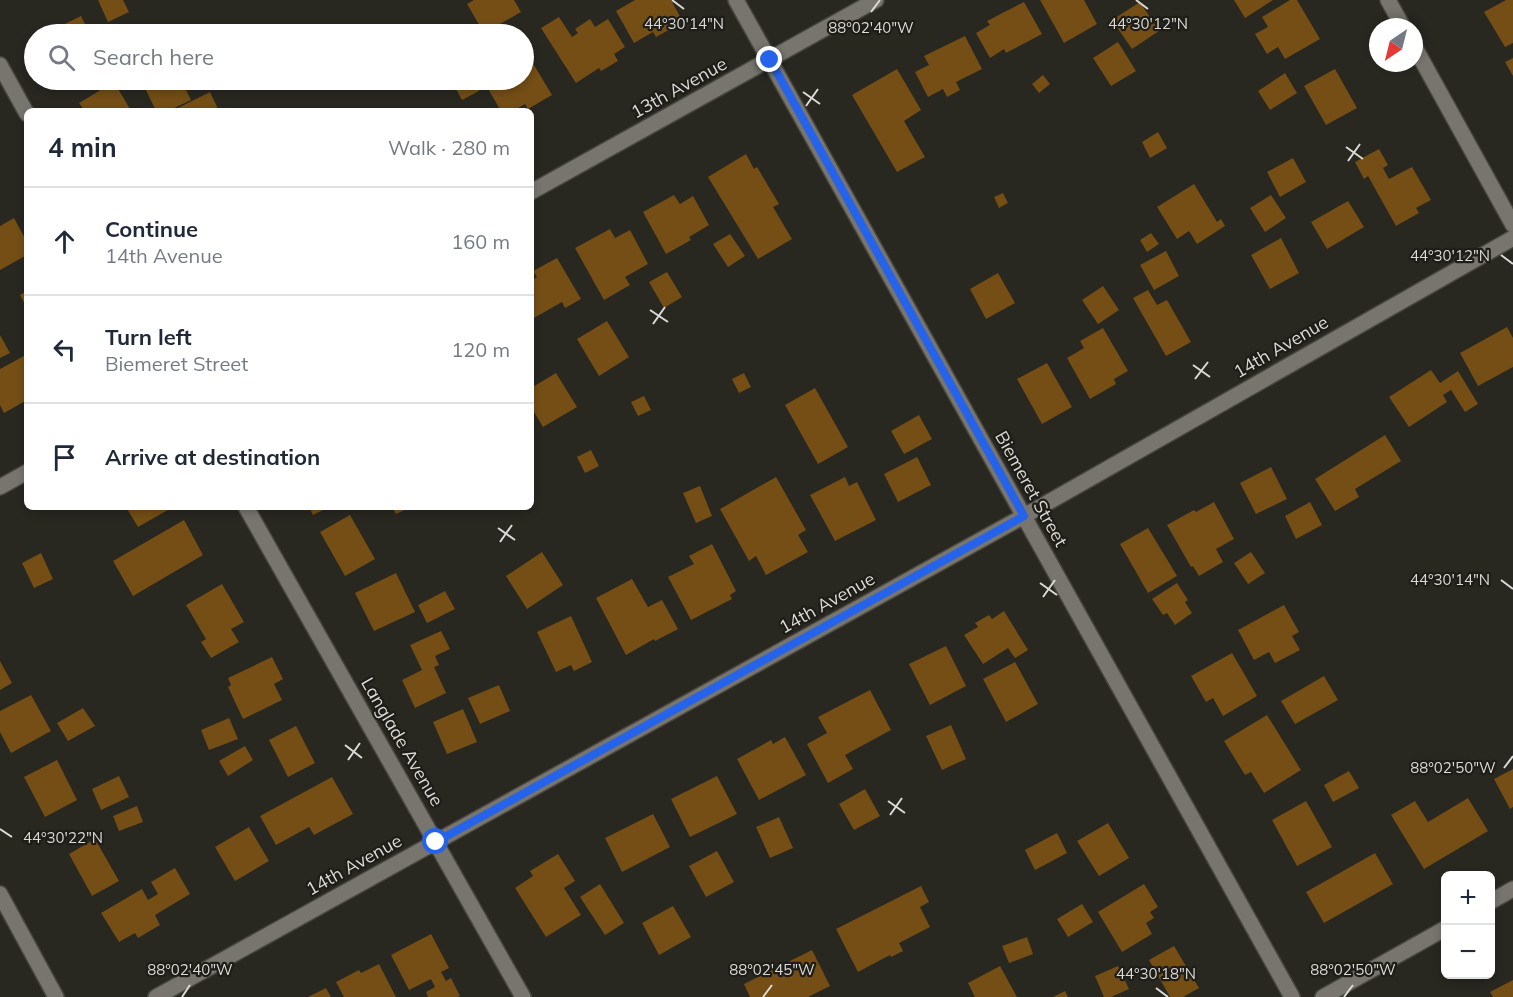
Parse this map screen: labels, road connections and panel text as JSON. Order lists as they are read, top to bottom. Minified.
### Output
{"streets":{"street":["13th Avenue","14th Avenue","Biemeret Street","Langlade Avenue"]},"crossings":[["13th Avenue","Biemeret Street"],["14th Avenue","Biemeret Street"],["14th Avenue","Langlade Avenue"]],"north":"bottom left","page":{"search":"Search here","heading":["4 min","Walk · 280 m"],"list":[["Continue","14th Avenue","160 m"],["Turn left","Biemeret Street","120 m"],"Arrive at destination"],"map_buttons":["+","−"]},"coordinates":["44°30'12\"N","44°30'14\"N","88°02'40\"W","88°02'50\"W","44°30'22\"N","88°02'45\"W","44°30'18\"N"]}
